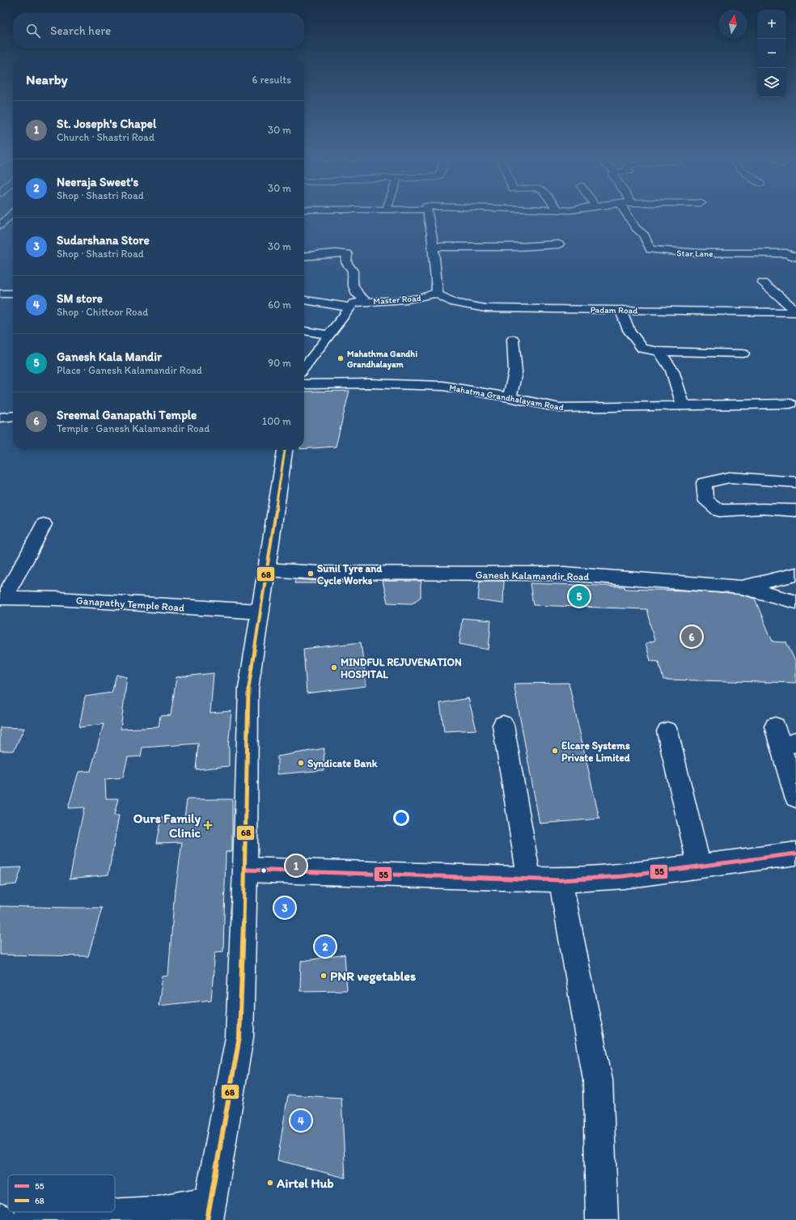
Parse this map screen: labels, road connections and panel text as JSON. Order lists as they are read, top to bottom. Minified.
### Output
{"streets":{"street":["Star Lane","Master Road","Padam Road","Mahatma Grandhalayam Road","Ganesh Kalamandir Road","Ganapathy Temple Road"]},"crossings":[["Master Road","Padam Road"]],"places":{"other":["Mahathma Gandhi Grandhalayam","Sunil Tyre and Cycle Works","MINDFUL REJUVENATION HOSPITAL","Elcare Systems Private Limited","Syndicate Bank","PNR vegetables","Airtel Hub"],"health":["Ours Family Clinic"]},"lines":["transit line 68","transit line 55"],"legend":["55","68"],"north":"top","page":{"map_buttons":["+","−"],"search":"Search here","heading":["Nearby","6 results"],"list":[{"mark":"1","name":"St. Joseph's Chapel","note":"Church · Shastri Road","value":"30 m"},{"mark":"2","name":"Neeraja Sweet's","note":"Shop · Shastri Road","value":"30 m"},{"mark":"3","name":"Sudarshana Store","note":"Shop · Shastri Road","value":"30 m"},{"mark":"4","name":"SM store","note":"Shop · Chittoor Road","value":"60 m"},{"mark":"5","name":"Ganesh Kala Mandir","note":"Place · Ganesh Kalamandir Road","value":"90 m"},{"mark":"6","name":"Sreemal Ganapathi Temple","note":"Temple · Ganesh Kalamandir Road","value":"100 m"}],"pins":["5","6","1","3","2","4"]}}
